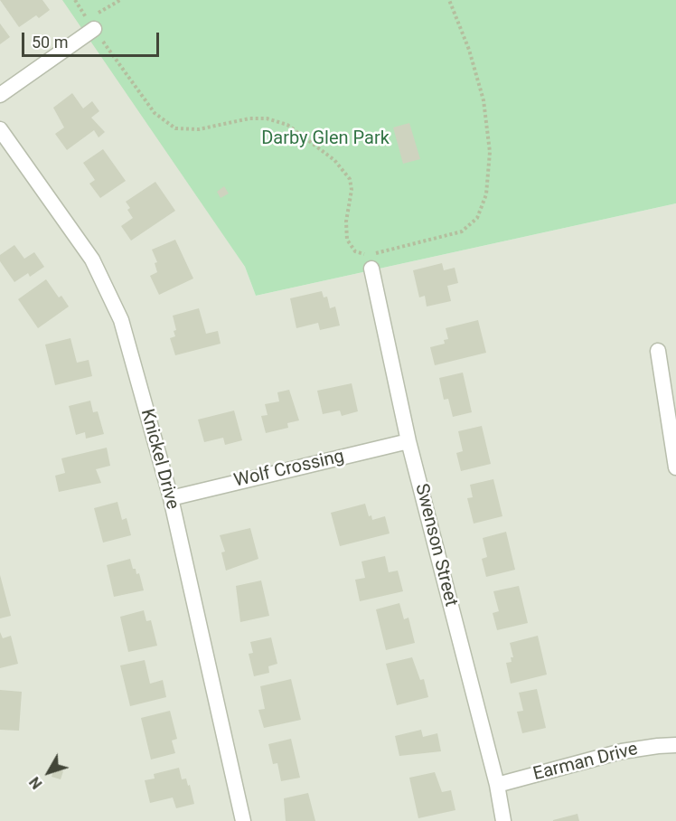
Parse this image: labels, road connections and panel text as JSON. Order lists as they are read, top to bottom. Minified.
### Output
{"streets":{"street":["Knickel Drive","Wolf Crossing","Swenson Street","Earman Drive"]},"crossings":[["Knickel Drive","Wolf Crossing"],["Wolf Crossing","Swenson Street"],["Swenson Street","Earman Drive"]],"parks":["Darby Glen Park"],"scale_bar":"50 m","north":"bottom left"}
